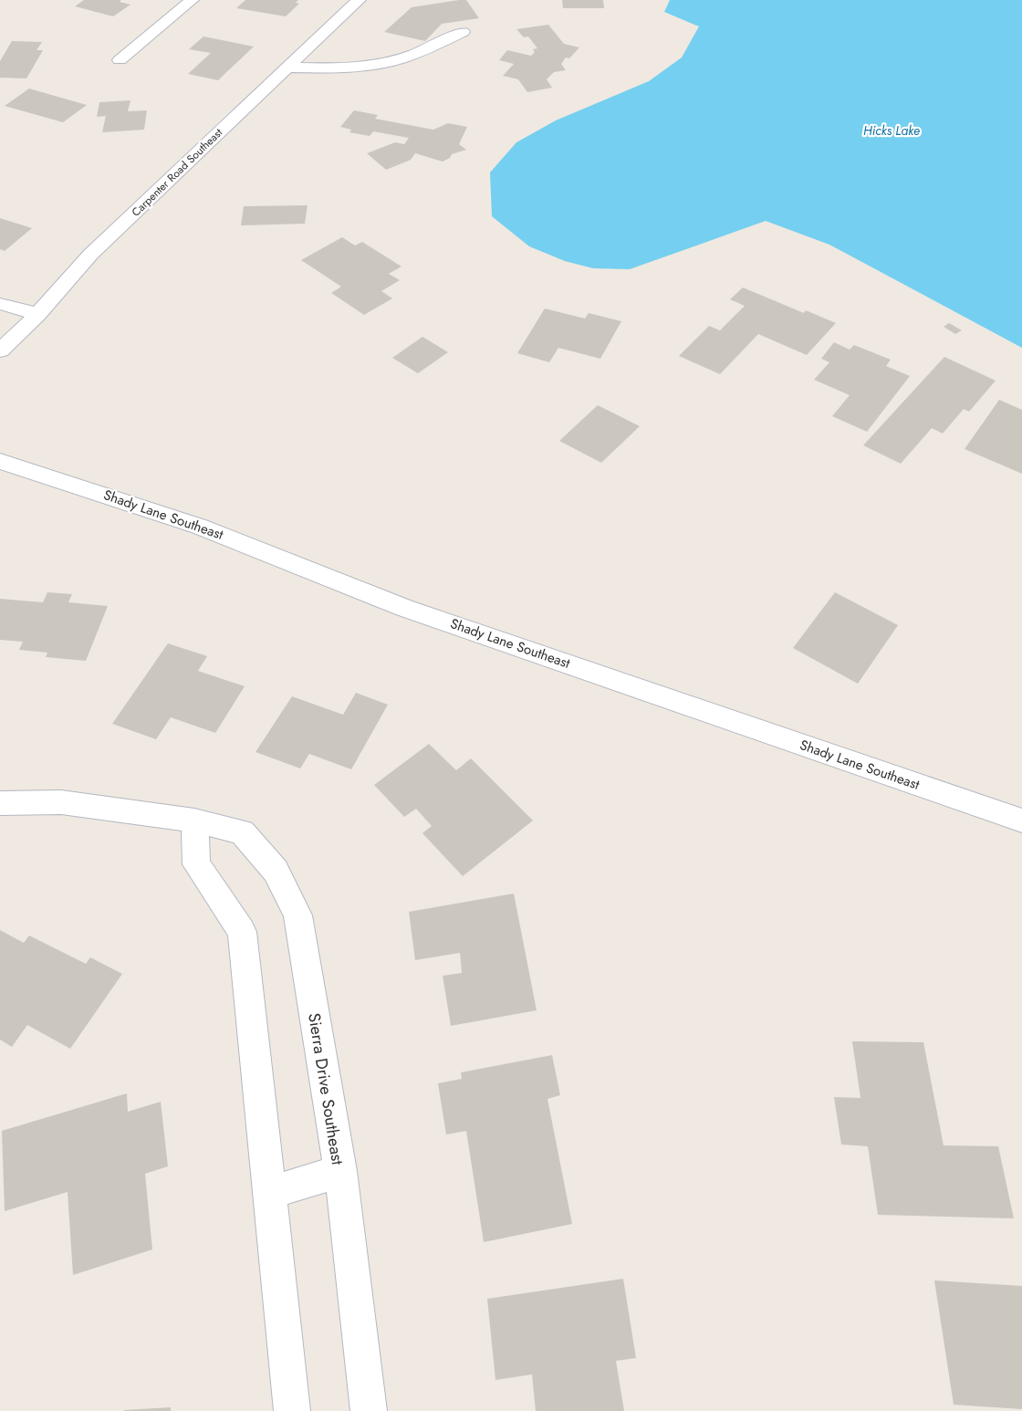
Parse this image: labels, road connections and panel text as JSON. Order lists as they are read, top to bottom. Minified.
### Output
{"streets":{"street":["Carpenter Road Southeast","Shady Lane Southeast","Sierra Drive Southeast"]},"water":["Hicks Lake"]}
